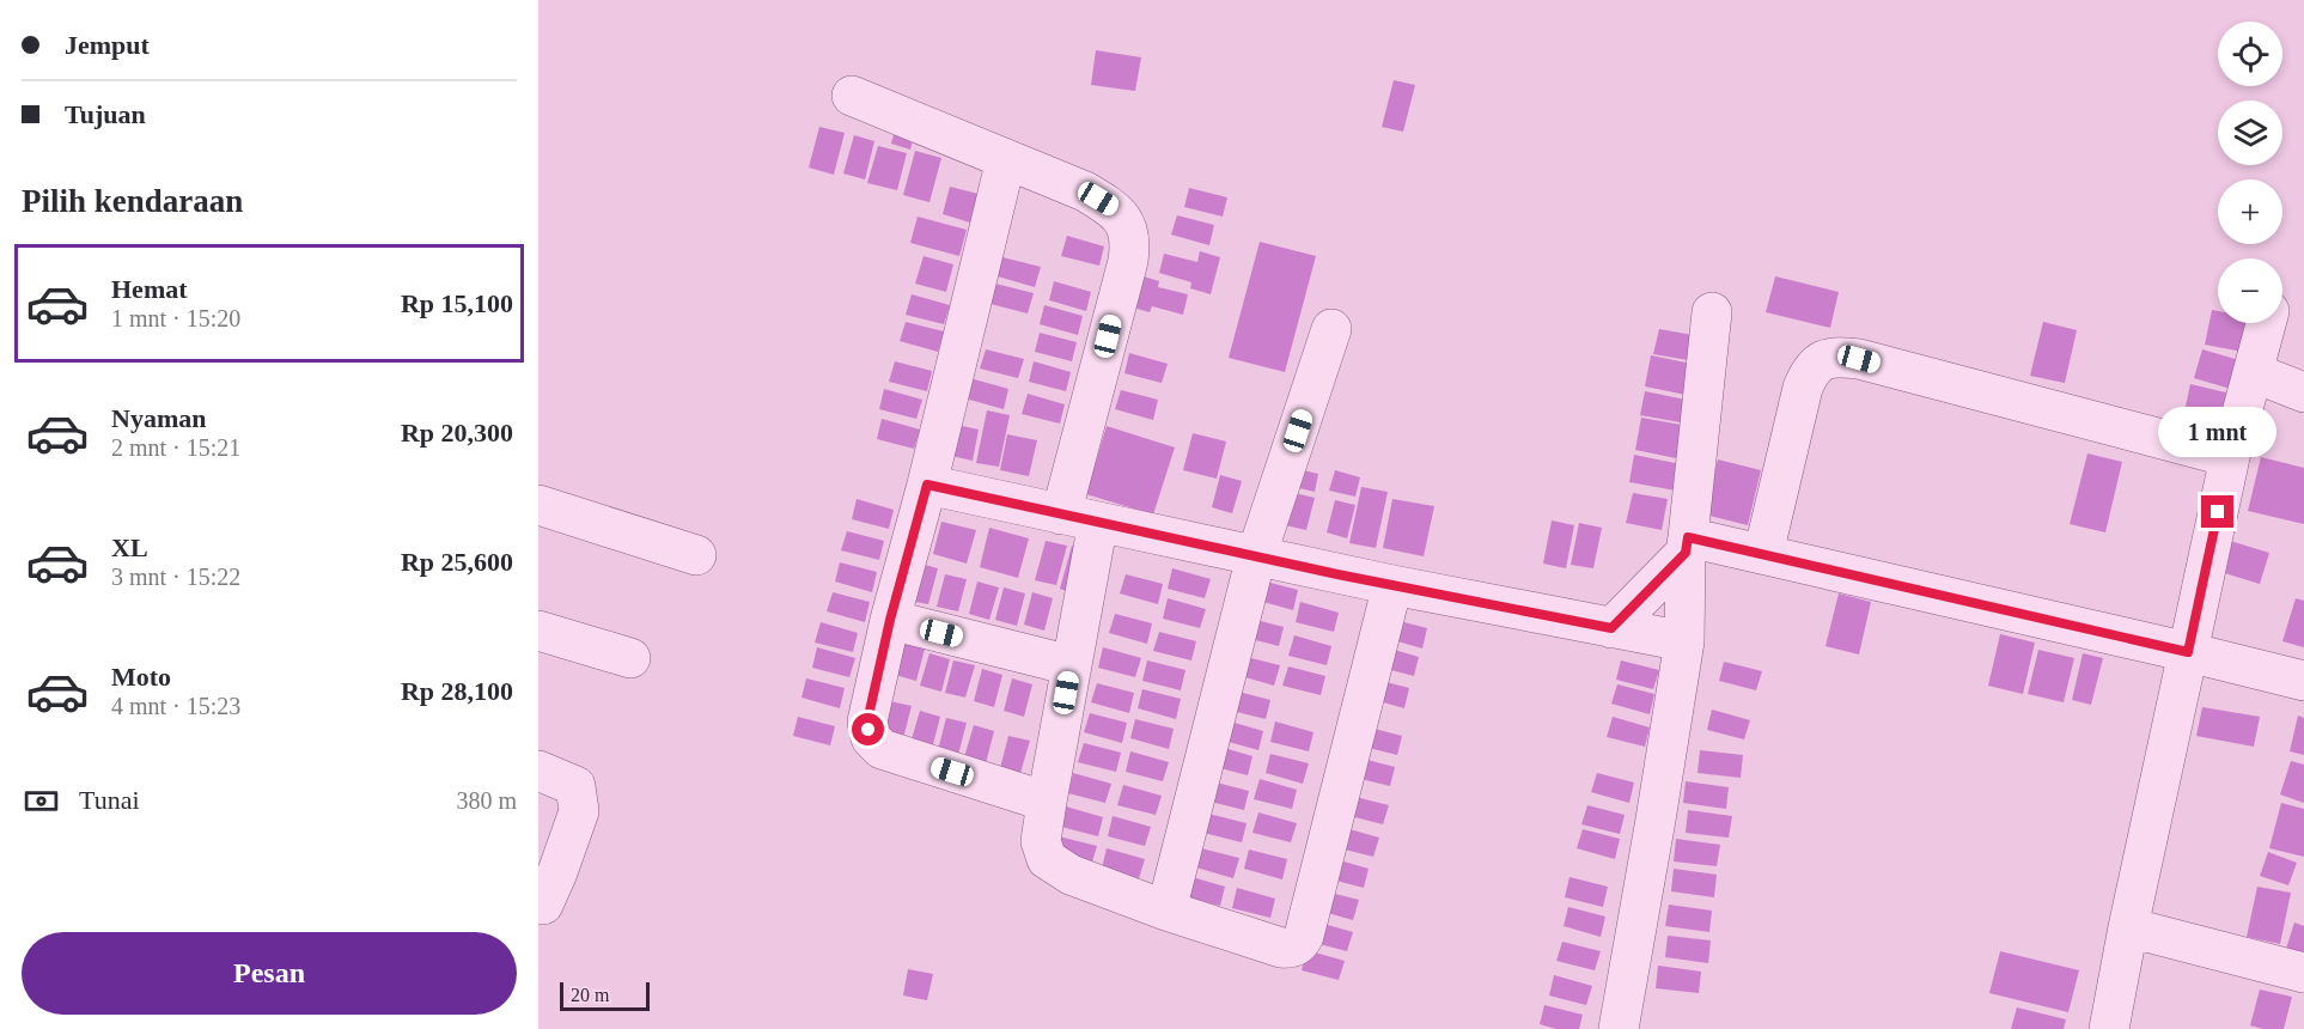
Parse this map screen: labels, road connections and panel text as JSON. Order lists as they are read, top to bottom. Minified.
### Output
{"scale_bar":"20 m","page":{"banner":["Jemput","Tujuan"],"map_buttons":["+","−"],"heading":"Pilih kendaraan","list":[{"name":"Hemat","note":"1 mnt · 15:20","value":"Rp 15,100"},{"name":"Nyaman","note":"2 mnt · 15:21","value":"Rp 20,300"},{"name":"XL","note":"3 mnt · 15:22","value":"Rp 25,600"},{"name":"Moto","note":"4 mnt · 15:23","value":"Rp 28,100"}],"bubble":"1 mnt","pay":["Tunai","380 m"],"buttons":"Pesan","scale":"20 m"}}
